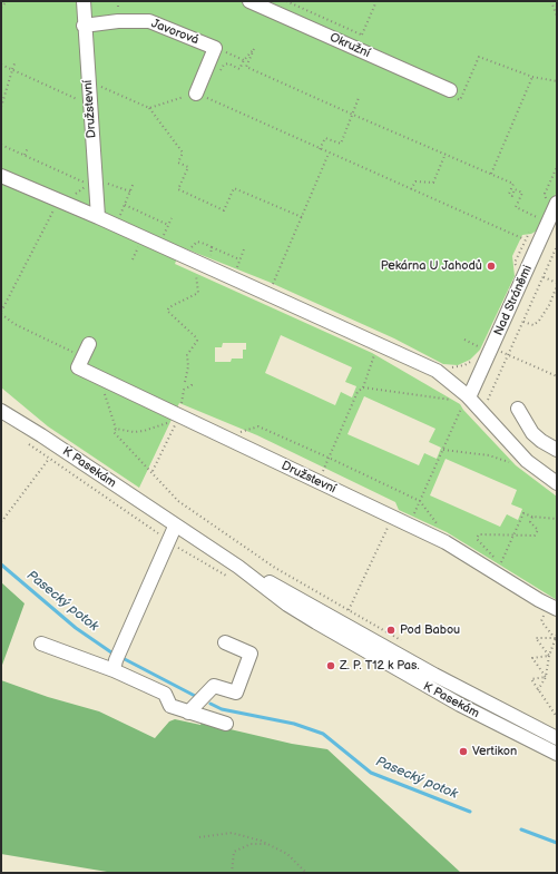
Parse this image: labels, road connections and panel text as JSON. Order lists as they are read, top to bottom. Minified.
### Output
{"streets":{"street":["Javorová","Okružní","Družstevní","Nad Stráněmi","K Pasekám"]},"crossings":[["Javorová","Družstevní"]],"water":["Pasecký potok"],"places":["Pekárna U Jahodů","Pod Babou","Z. P. T12 k Pas.","Vertikon"]}
